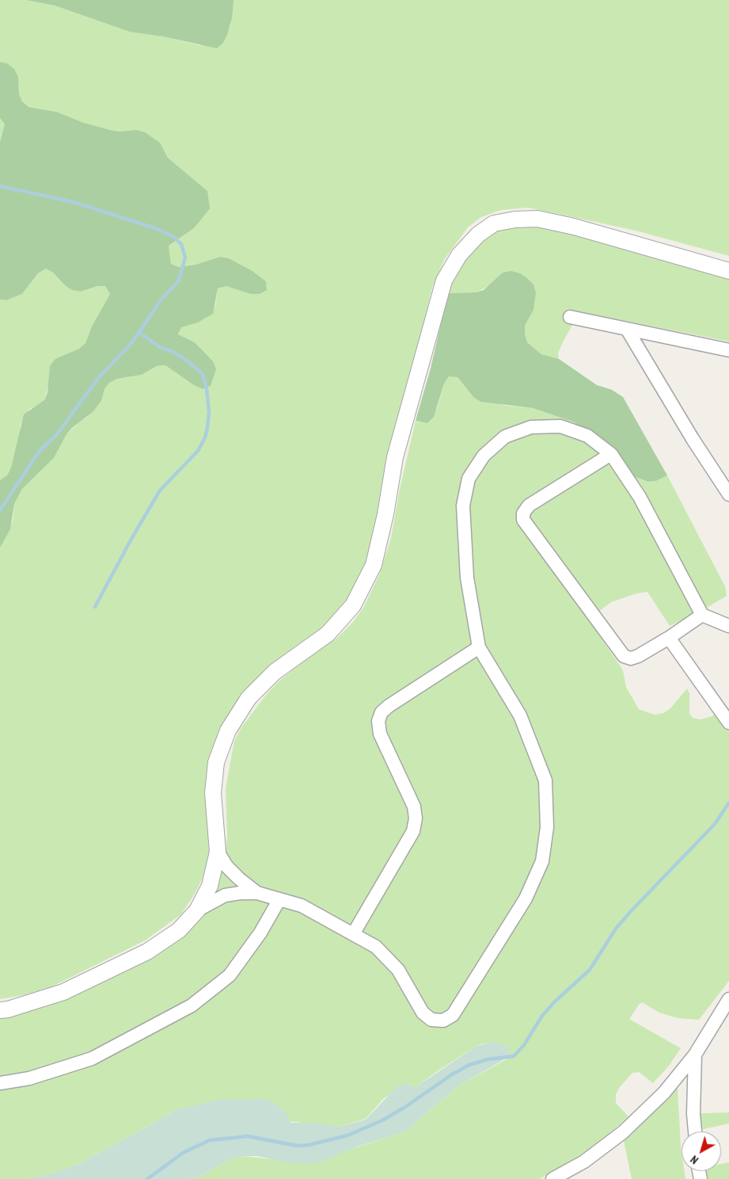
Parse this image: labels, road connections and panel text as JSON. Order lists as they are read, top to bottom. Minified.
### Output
{"north":"bottom left"}
